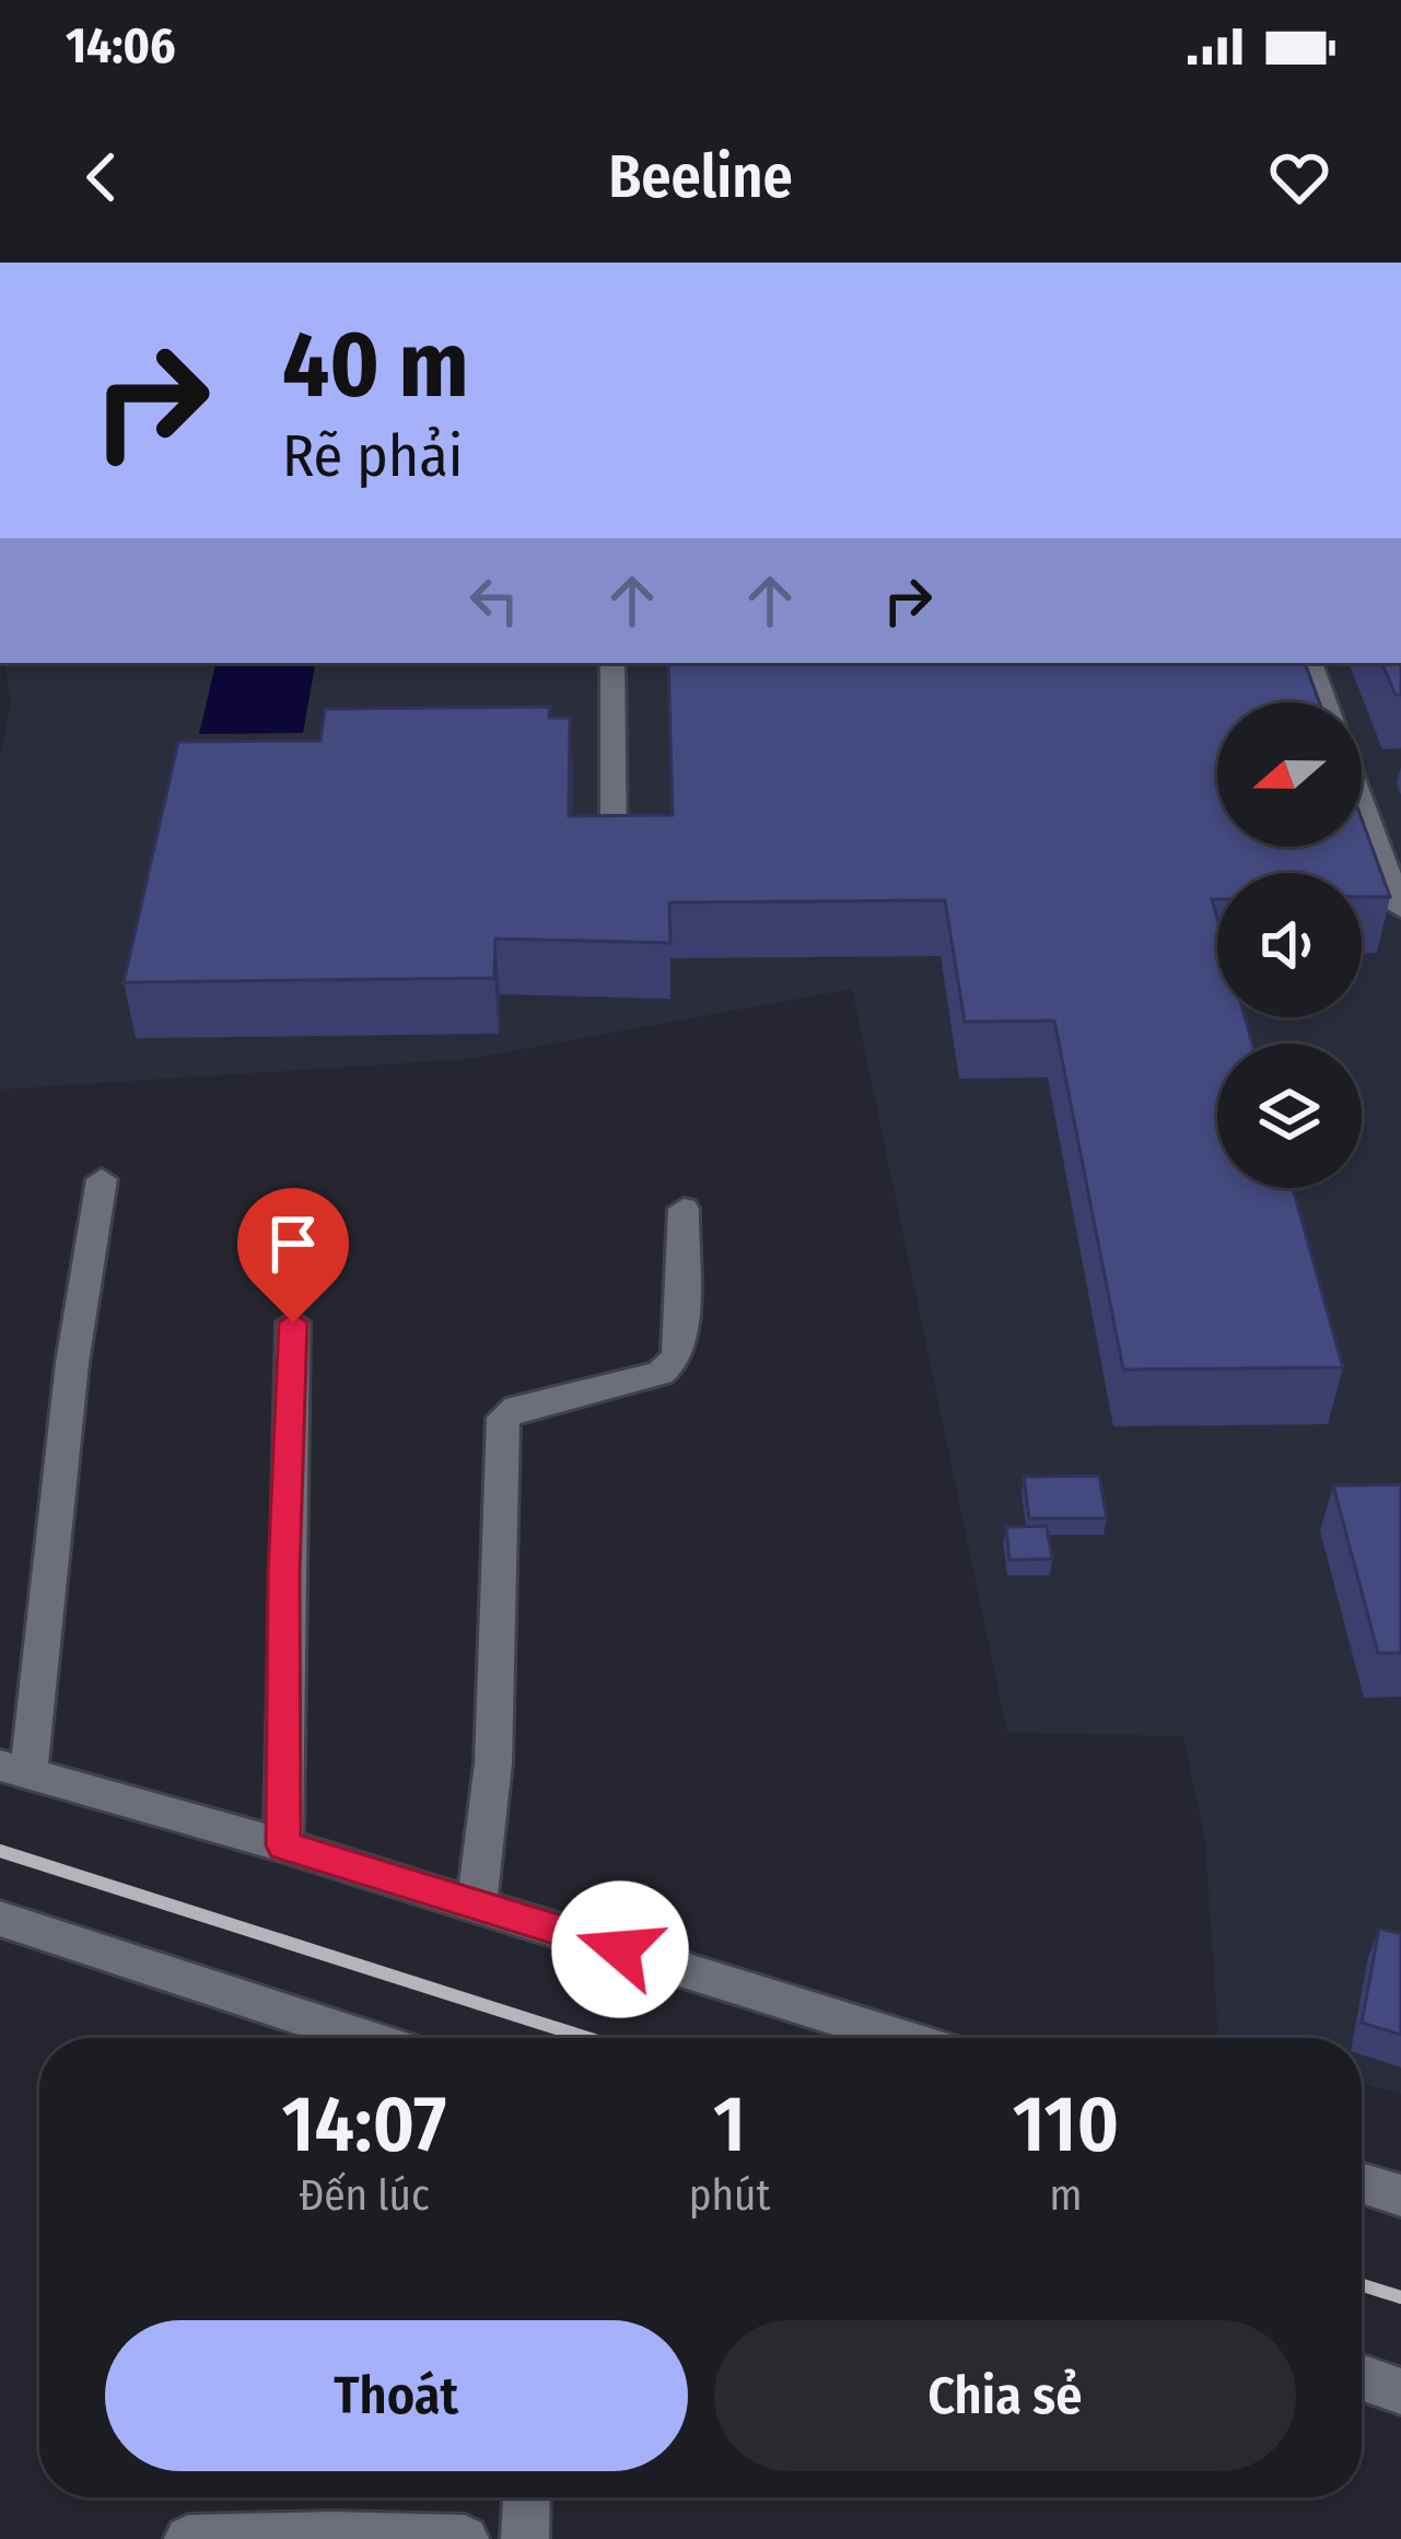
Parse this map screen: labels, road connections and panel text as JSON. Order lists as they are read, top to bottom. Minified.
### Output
{"north":"left","page":{"status":"14:06","header":"Beeline","turn":["40 m","Rẽ phải"],"eta":["14:07","Đến lúc","1","phút","110","m"],"buttons":["Thoát","Chia sẻ"]}}
